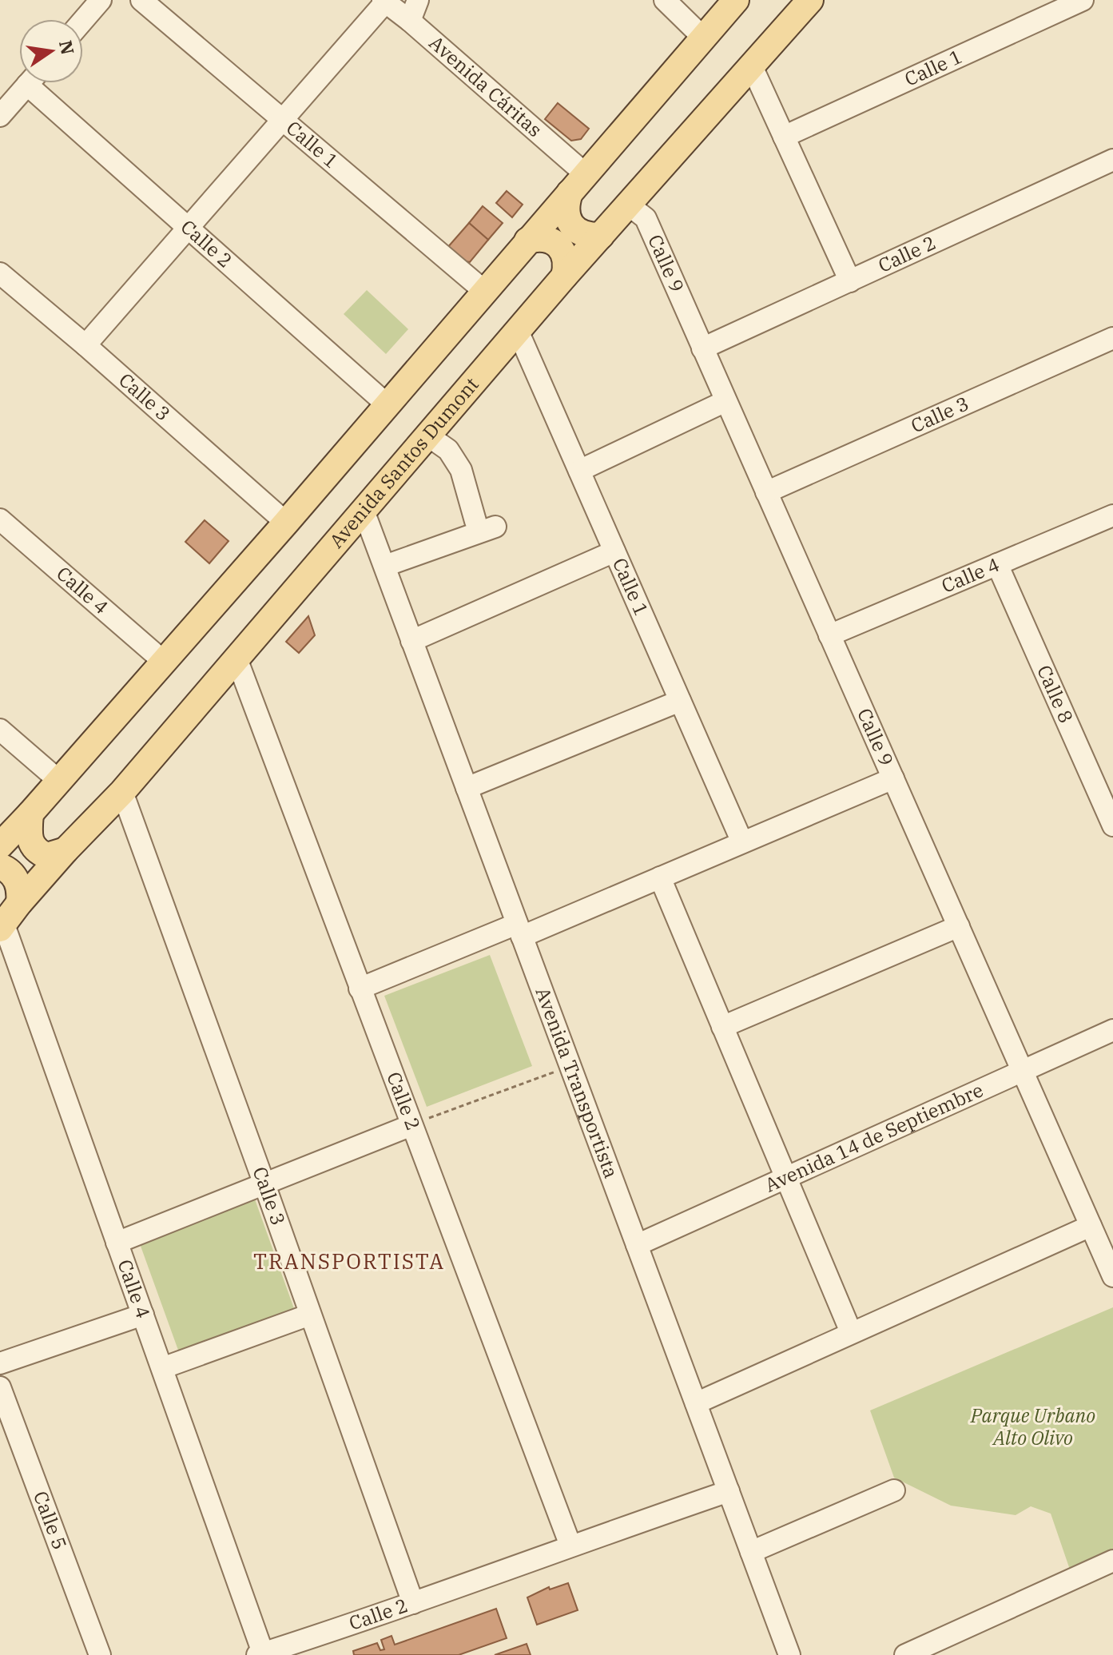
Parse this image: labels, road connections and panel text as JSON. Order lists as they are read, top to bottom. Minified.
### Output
{"streets":{"main road":["Avenida Santos Dumont"],"street":["Calle 1","Avenida Cáritas","Calle 2","Calle 9","Calle 3","Calle 4","Calle 8","Avenida Transportista","Avenida 14 de Septiembre","Calle 5"]},"crossings":[["Calle 1","Avenida Santos Dumont"],["Calle 2","Calle 9"],["Calle 2","Calle 3"],["Calle 2","Avenida Santos Dumont"],["Calle 2","Calle 4"],["Calle 2","Avenida Transportista"],["Calle 9","Calle 3"],["Calle 9","Avenida Santos Dumont"],["Calle 9","Calle 4"],["Calle 9","Avenida 14 de Septiembre"],["Calle 3","Avenida Santos Dumont"],["Avenida Santos Dumont","Calle 4"],["Avenida Santos Dumont","Avenida Transportista"],["Calle 4","Calle 8"],["Avenida Transportista","Avenida 14 de Septiembre"]],"districts":["TRANSPORTISTA"],"parks":["Parque Urbano Alto Olivo"],"north":"right"}
